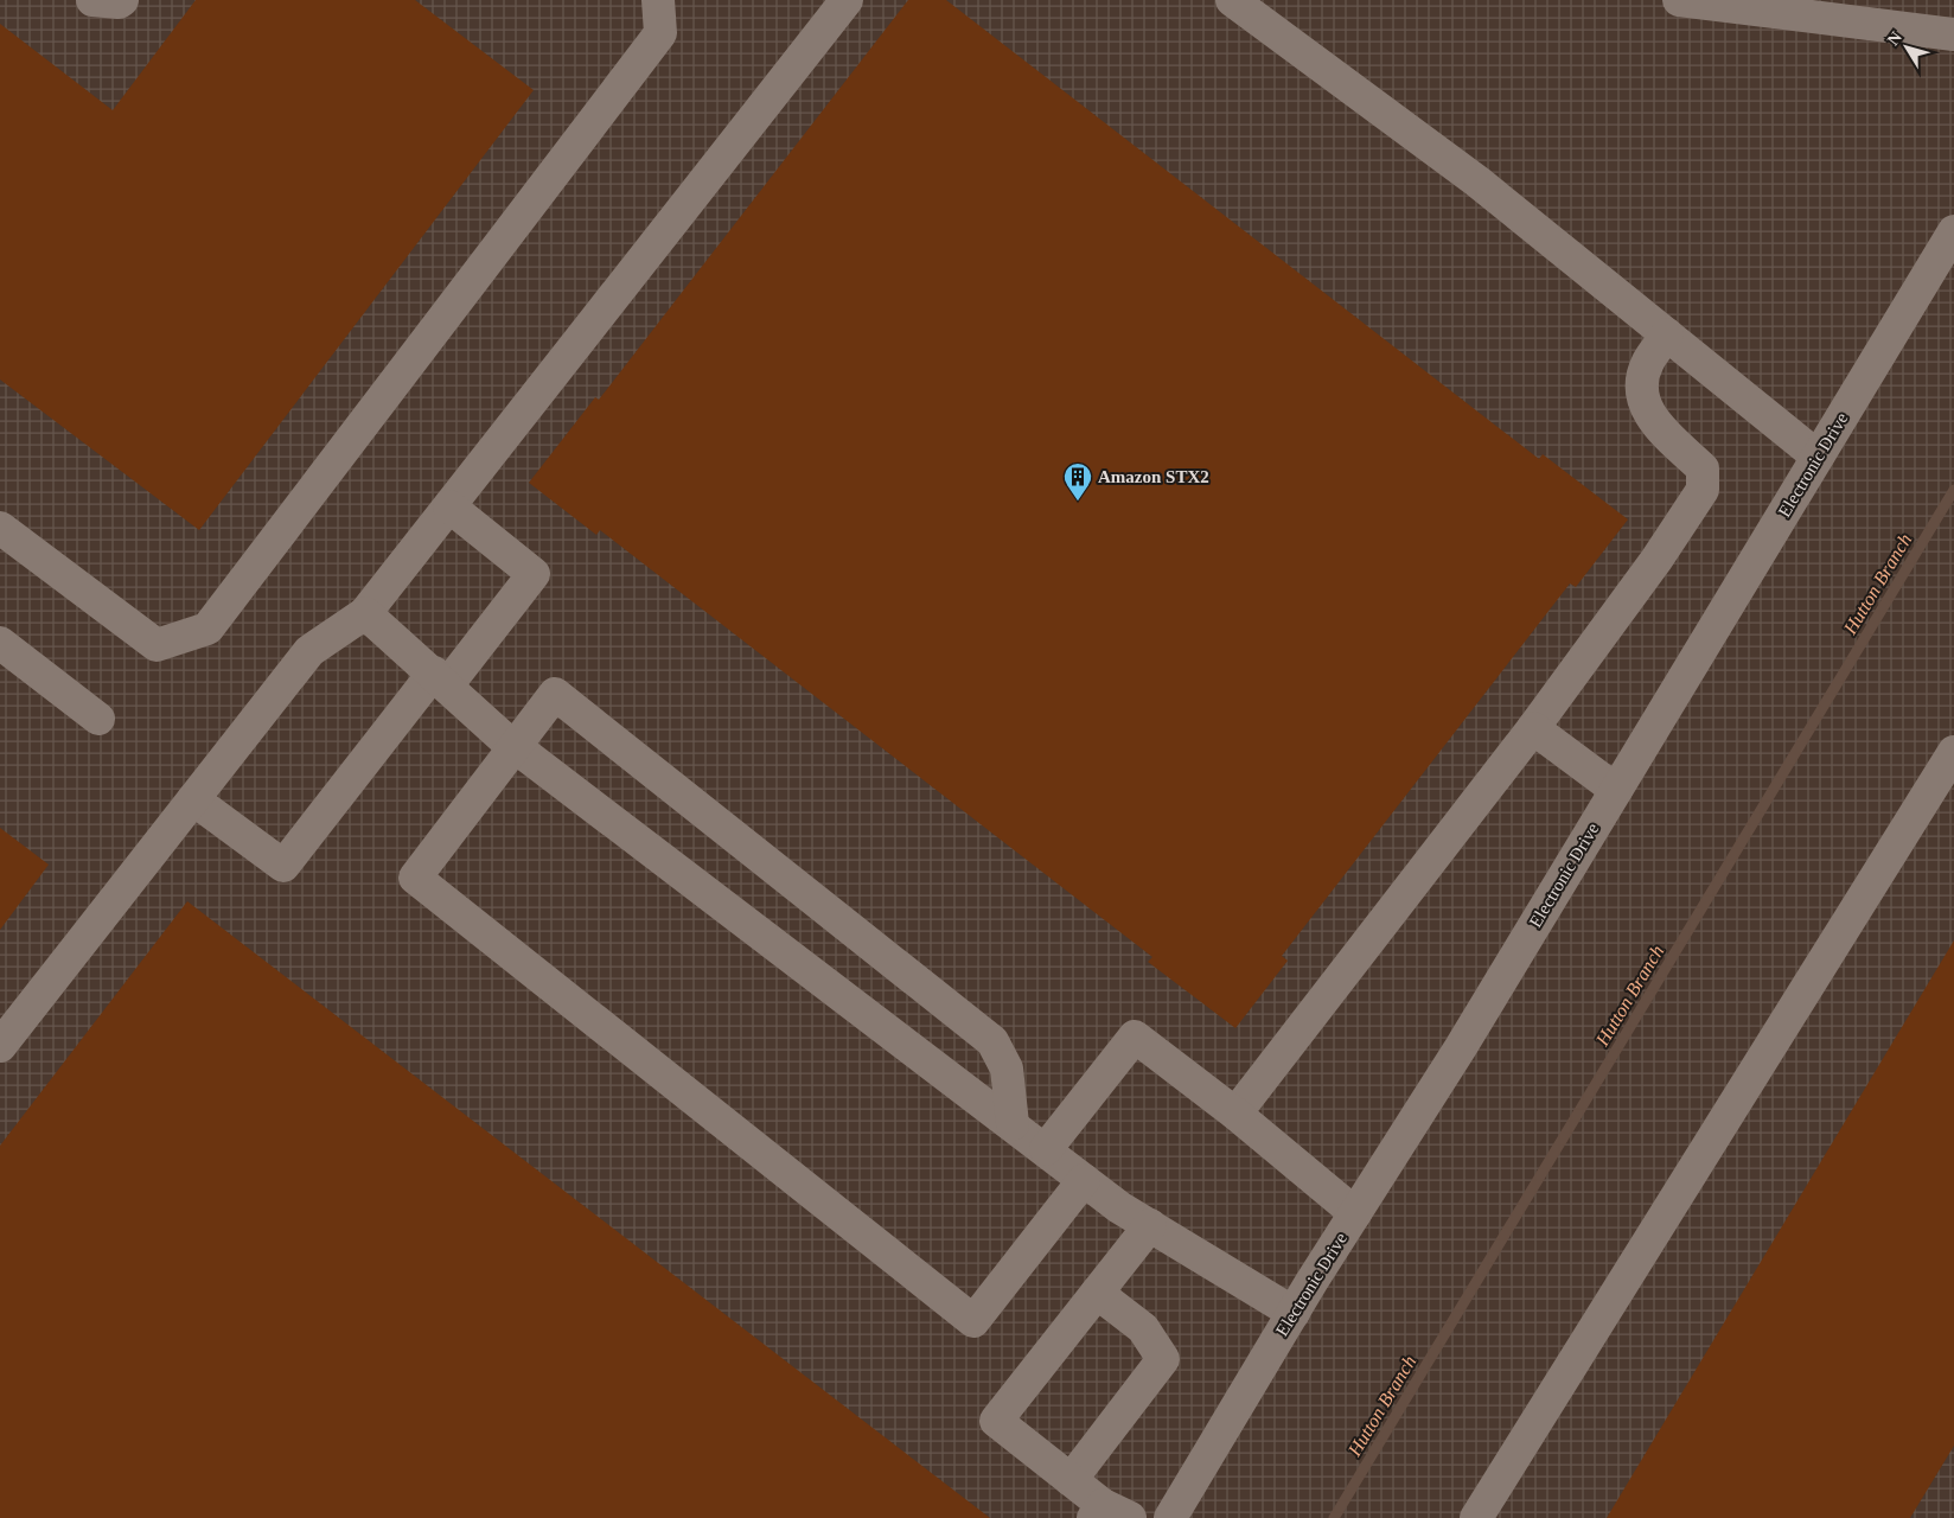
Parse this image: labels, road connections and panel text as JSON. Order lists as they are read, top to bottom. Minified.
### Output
{"streets":{"street":["Electronic Drive"]},"water":["Hutton Branch"],"places":{"building":["Amazon STX2"]},"north":"top left"}
